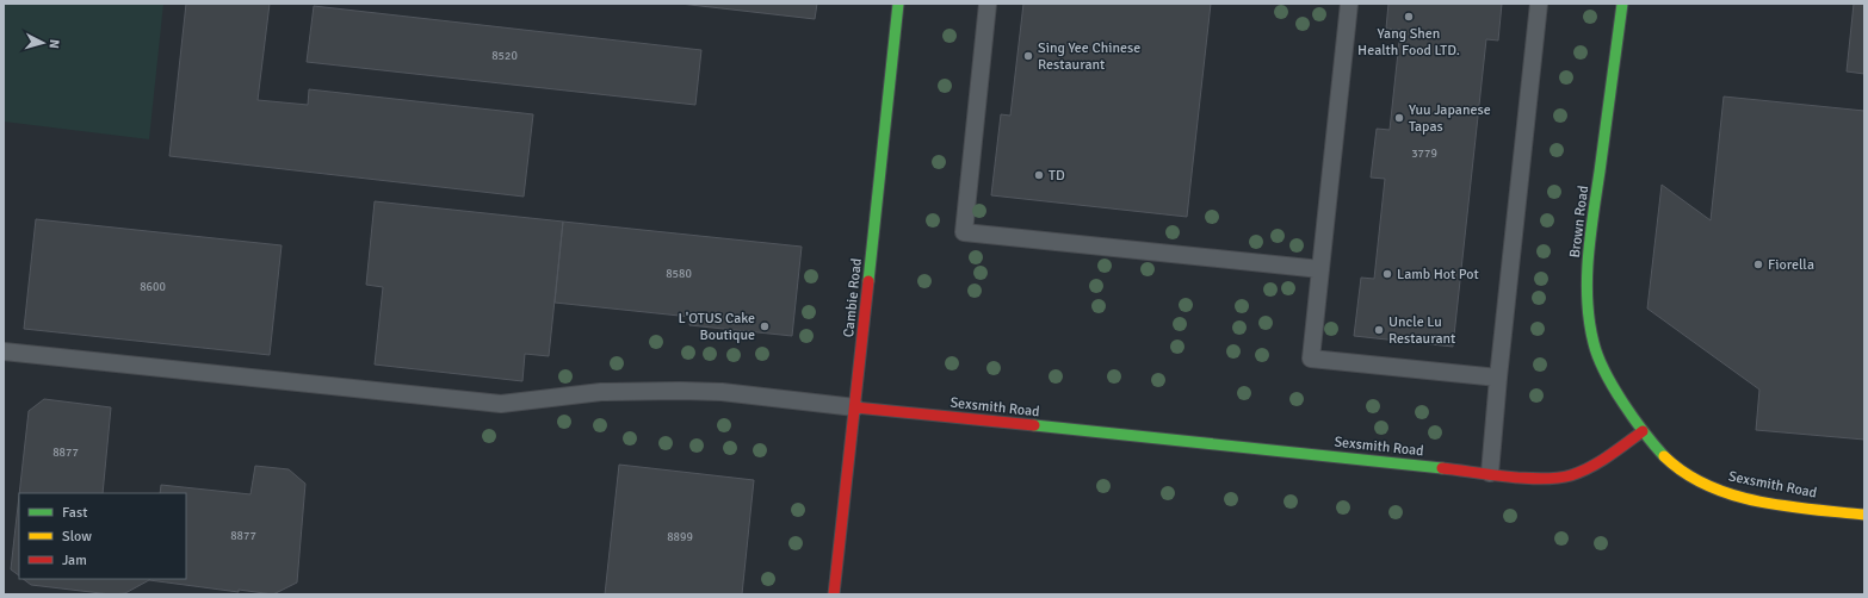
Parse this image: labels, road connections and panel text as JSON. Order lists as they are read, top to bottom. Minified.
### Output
{"streets":{"street":["Brown Road","Cambie Road","Sexsmith Road"]},"crossings":[["Brown Road","Sexsmith Road"],["Cambie Road","Sexsmith Road"]],"places":["Yang Shen Health Food LTD.","Sing Yee Chinese Restaurant","Yuu Japanese Tapas","TD","Fiorella","Lamb Hot Pot","L'OTUS Cake Boutique","Uncle Lu Restaurant"],"house_numbers":["8520","3779","8580","8600","8877","8877","8899"],"legend":["Fast","Slow","Jam"],"north":"right"}
